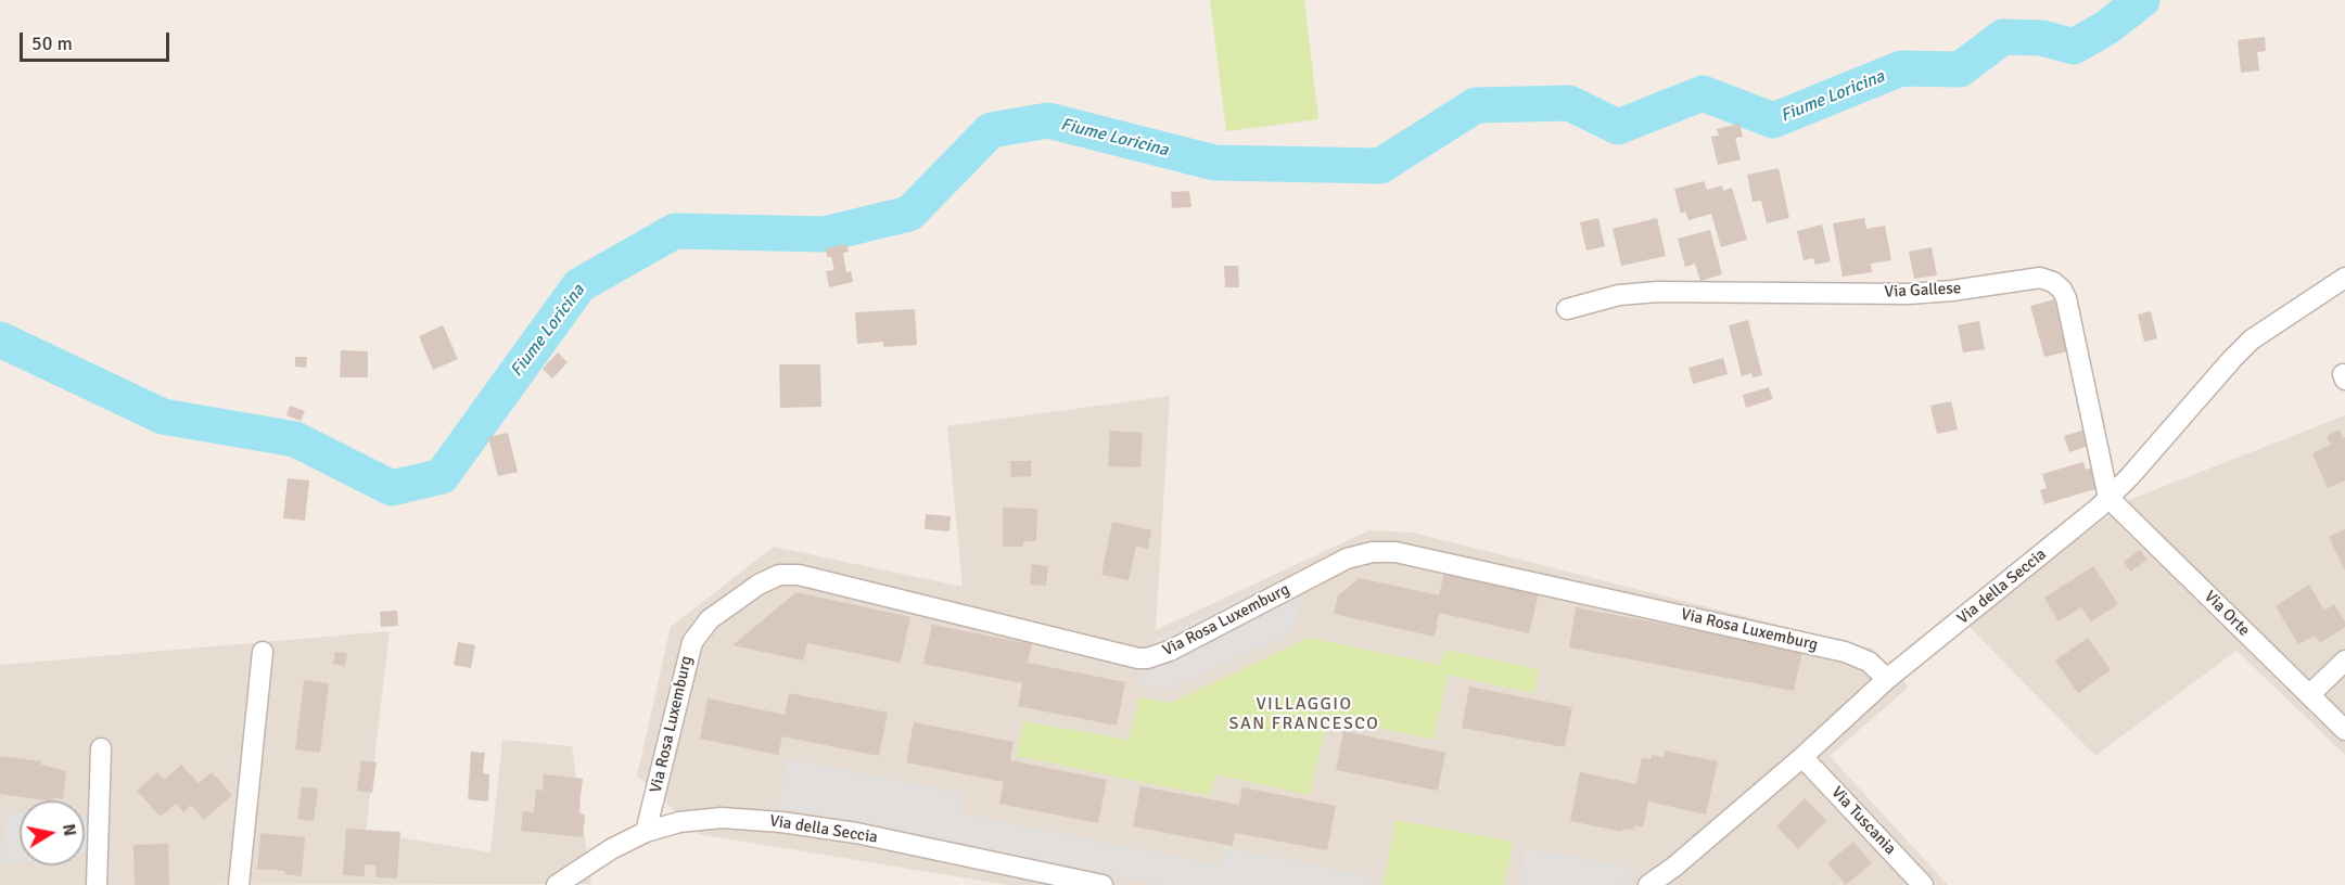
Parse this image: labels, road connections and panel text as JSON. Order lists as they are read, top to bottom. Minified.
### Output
{"streets":{"street":["Via Gallese","Via della Seccia","Via Orte","Via Rosa Luxemburg","Via Tuscania"]},"crossings":[["Via Gallese","Via della Seccia"],["Via Gallese","Via Orte"],["Via della Seccia","Via Orte"],["Via della Seccia","Via Rosa Luxemburg"],["Via della Seccia","Via Tuscania"]],"districts":["VILLAGGIO SAN FRANCESCO"],"water":["Fiume Loricina"],"scale_bar":"50 m","north":"right"}
